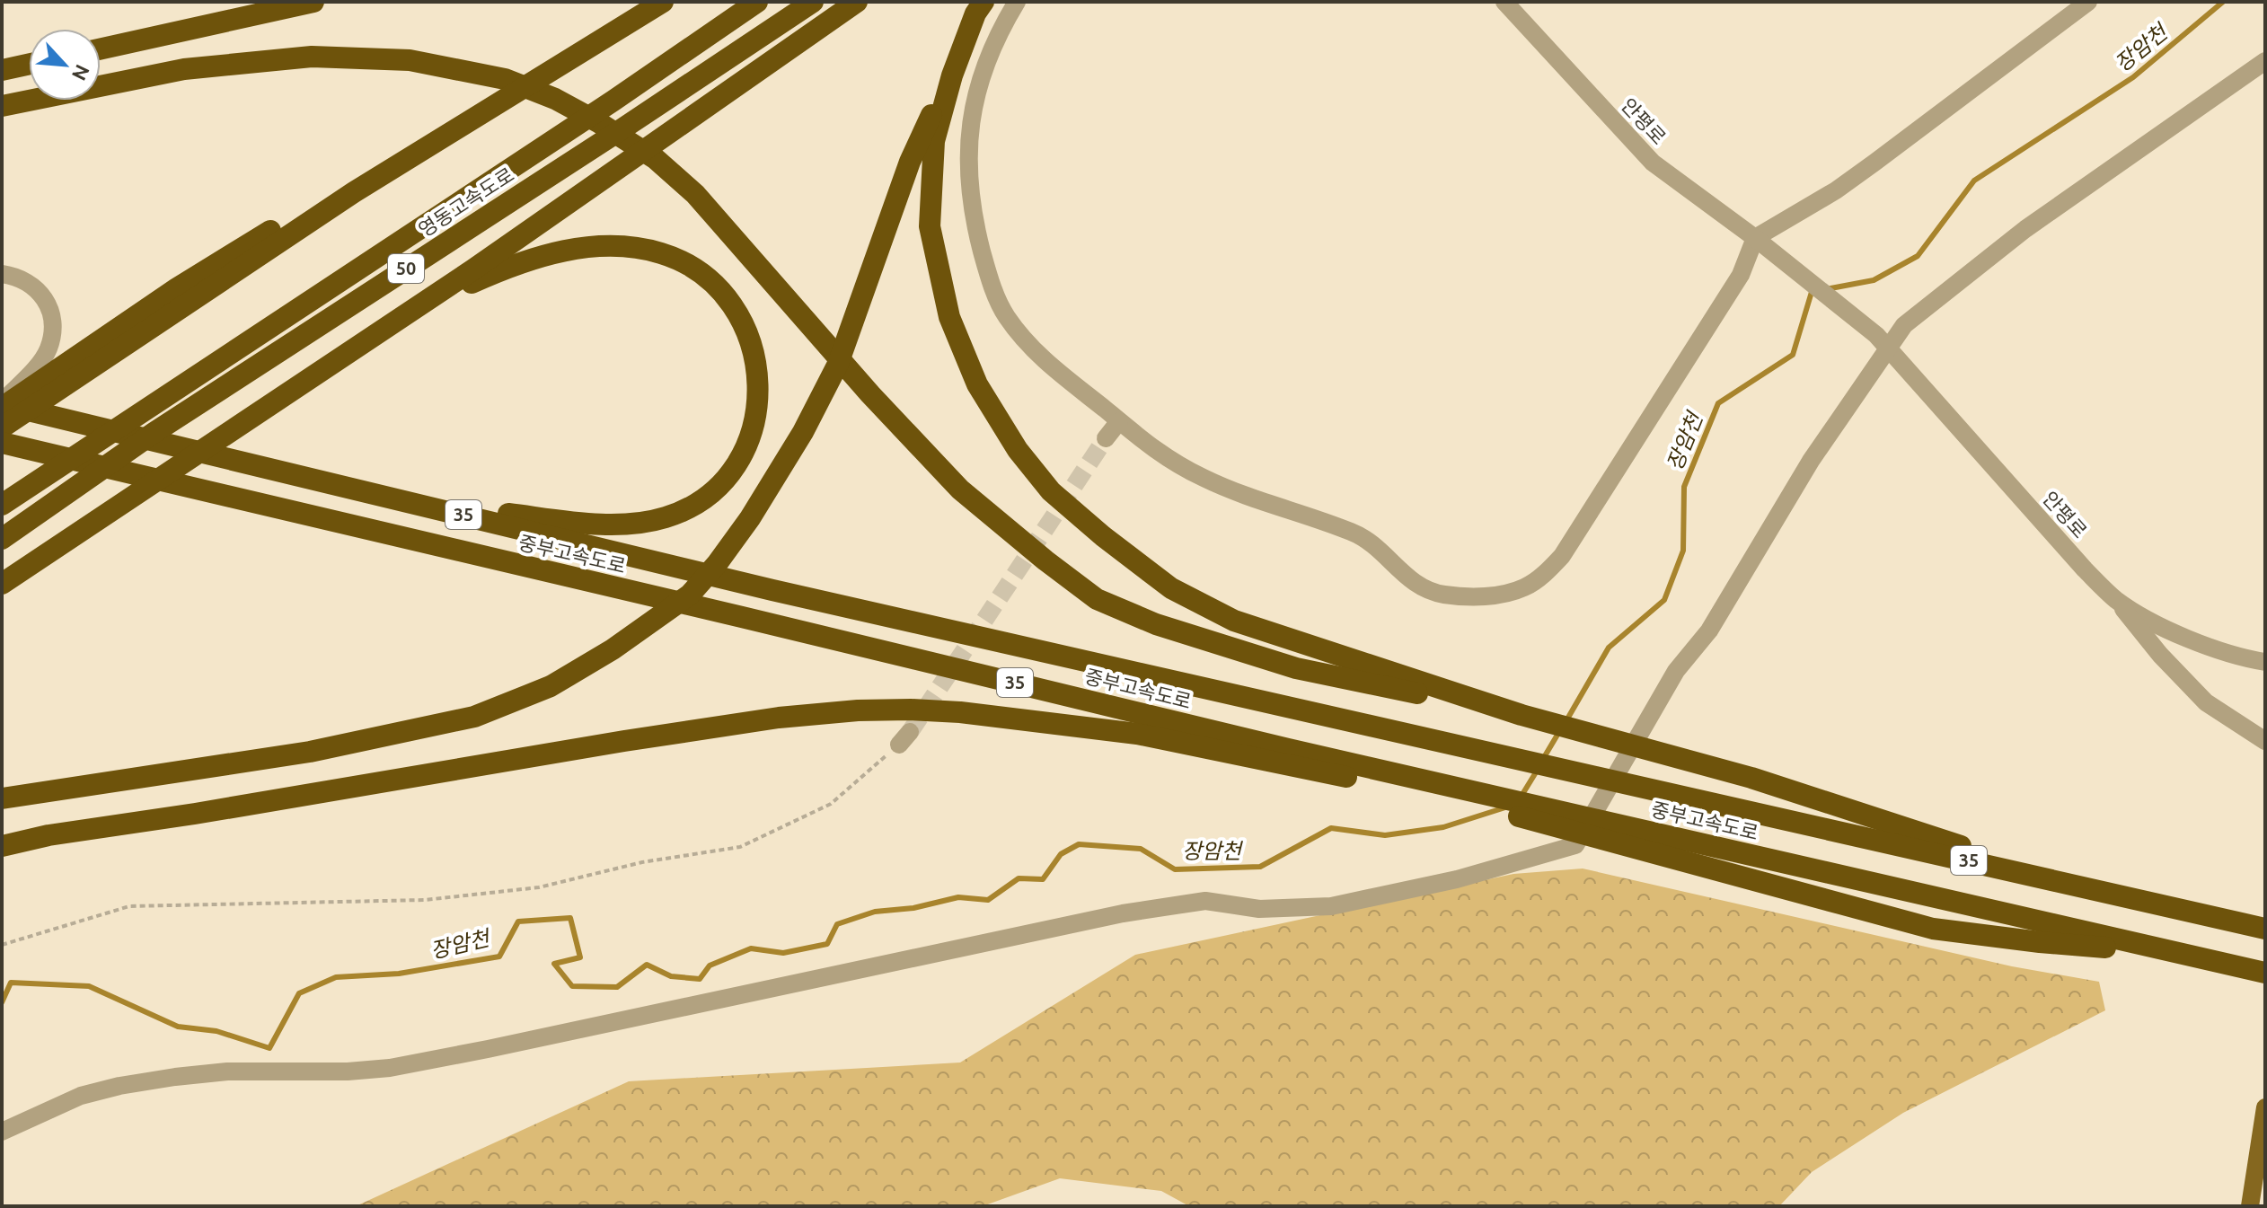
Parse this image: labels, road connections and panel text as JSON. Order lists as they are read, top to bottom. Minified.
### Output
{"streets":{"highway":["영동고속도로","50","35","중부고속도로"],"street":["안평로"]},"water":["장암천"],"north":"bottom right"}
